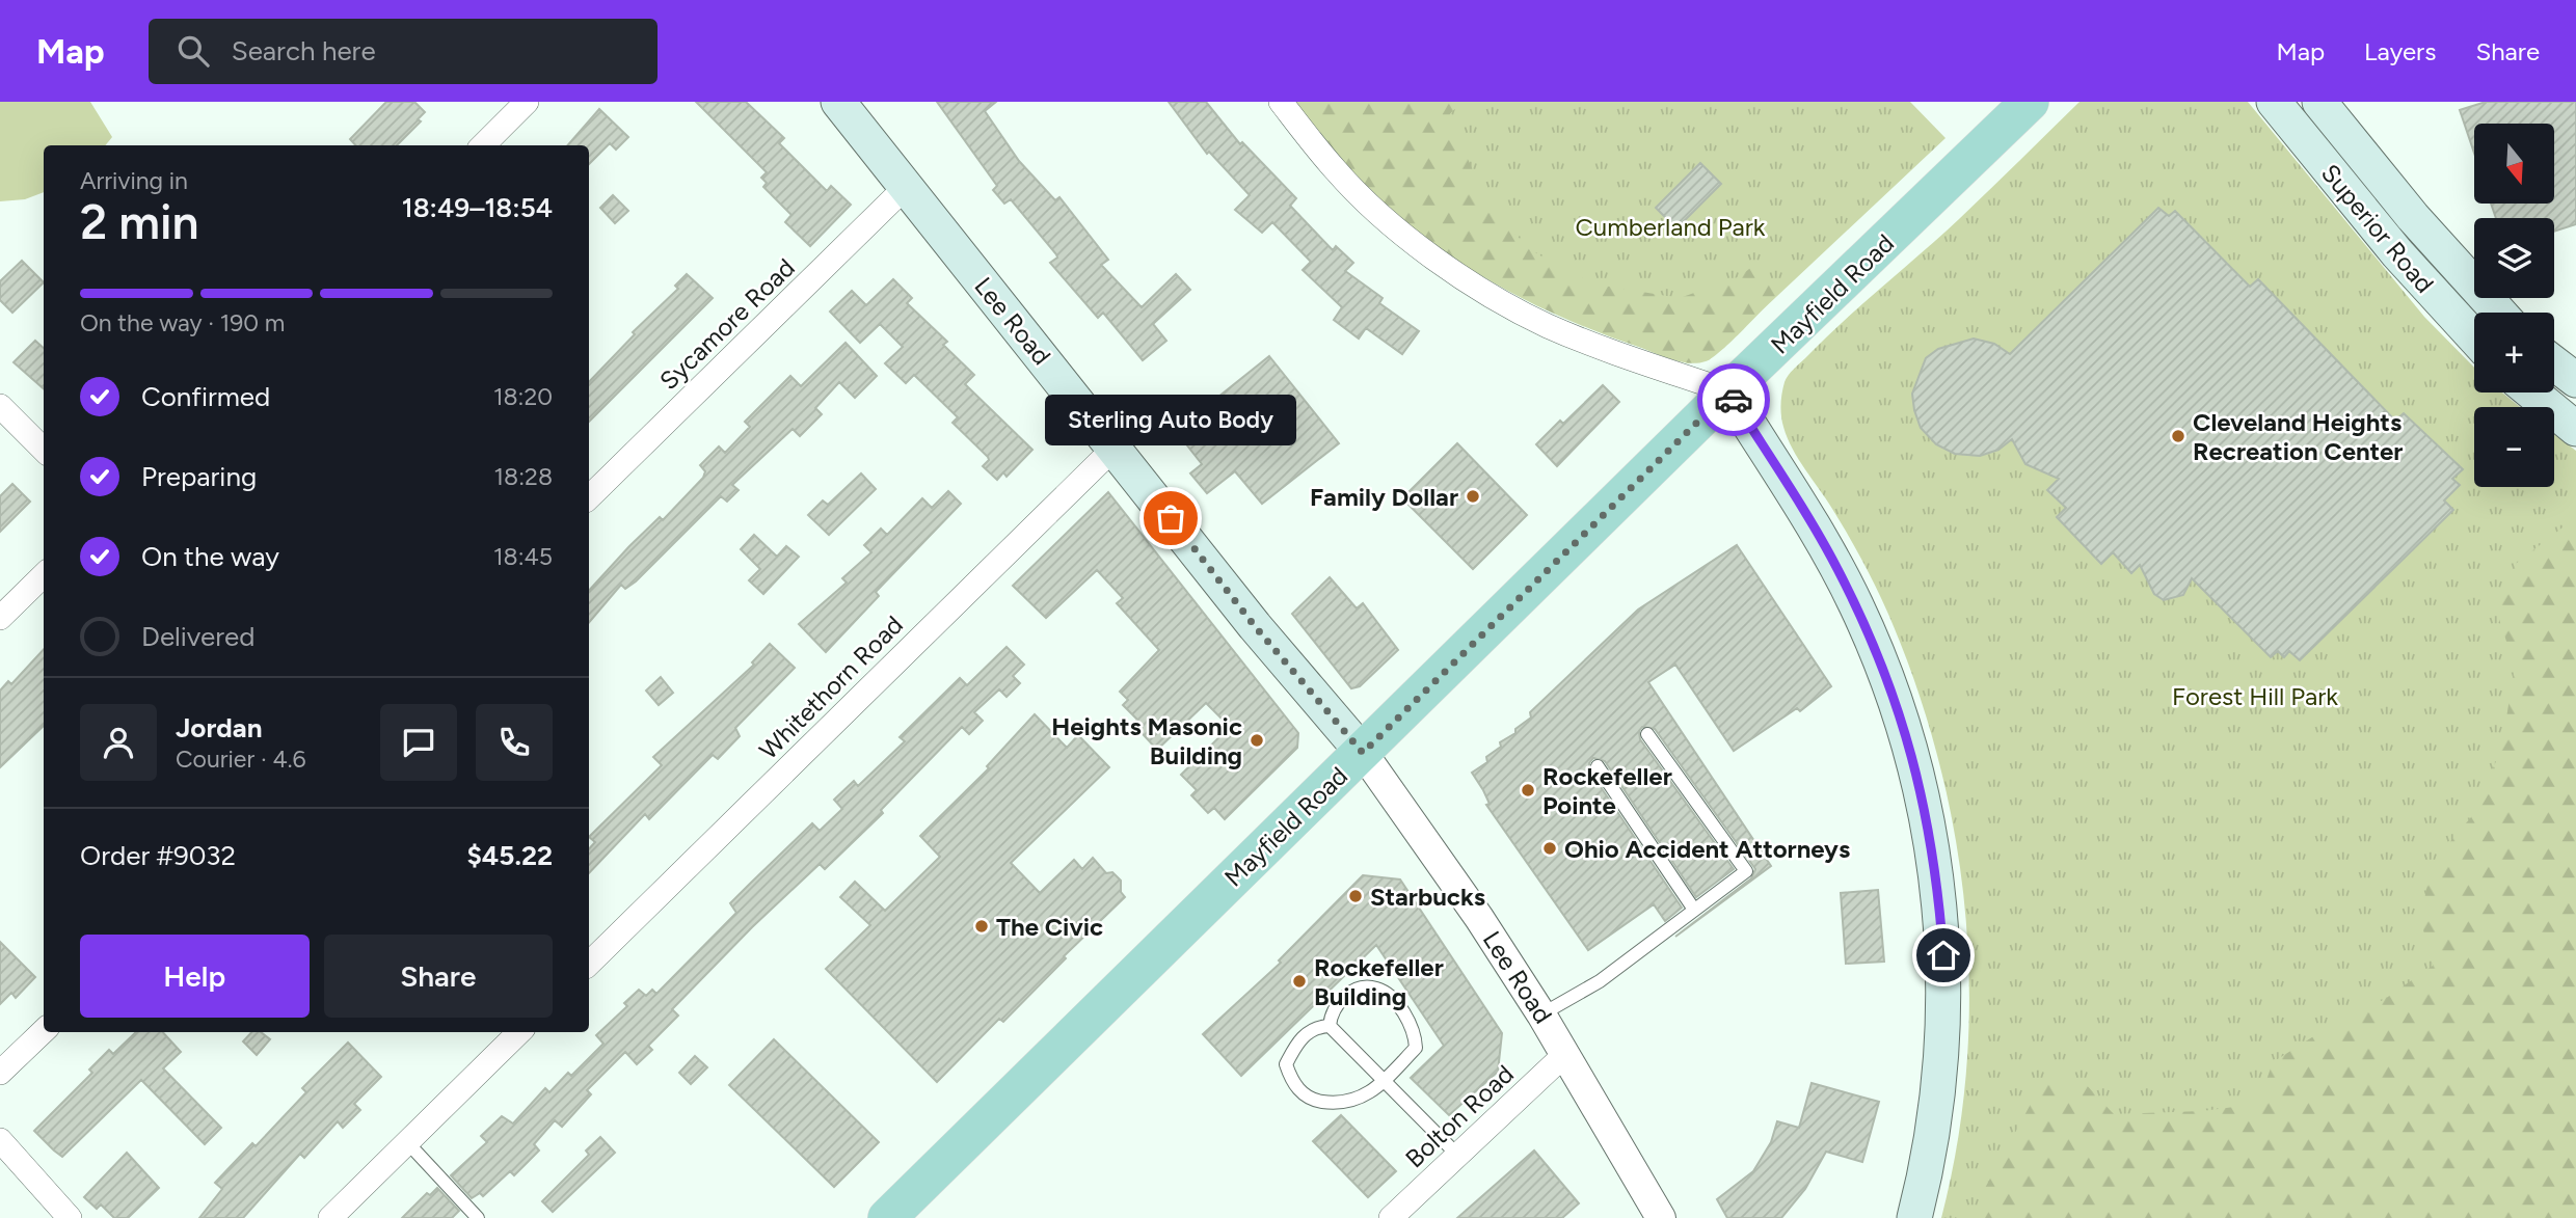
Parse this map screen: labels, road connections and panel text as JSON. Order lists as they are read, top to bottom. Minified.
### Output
{"streets":{"main road":["Superior Road","Mayfield Road","Lee Road"],"street":["Sycamore Road","Whitethorn Road","Bolton Road"]},"crossings":[["Mayfield Road","Lee Road"],["Lee Road","Sycamore Road"],["Lee Road","Whitethorn Road"],["Lee Road","Bolton Road"]],"parks":["Cumberland Park","Forest Hill Park"],"places":["Cleveland Heights Recreation Center","Family Dollar","Sterling Auto Body","Heights Masonic Building","Rockefeller Pointe","Ohio Accident Attorneys","Starbucks","The Civic","Rockefeller Building"],"north":"bottom","page":{"header":"Map","search":"Search here","nav":["Map","Layers","Share"],"map_buttons":["+","−"],"heading":["2 min","Arriving in","18:49–18:54"],"panel":["Jordan","Courier · 4.6","Order #9032","$45.22"],"bar":"On the way · 190 m","list":[["Confirmed","18:20"],["Preparing","18:28"],["On the way","18:45"],"Delivered"],"bubble":"Sterling Auto Body","buttons":["Help","Share"]}}
